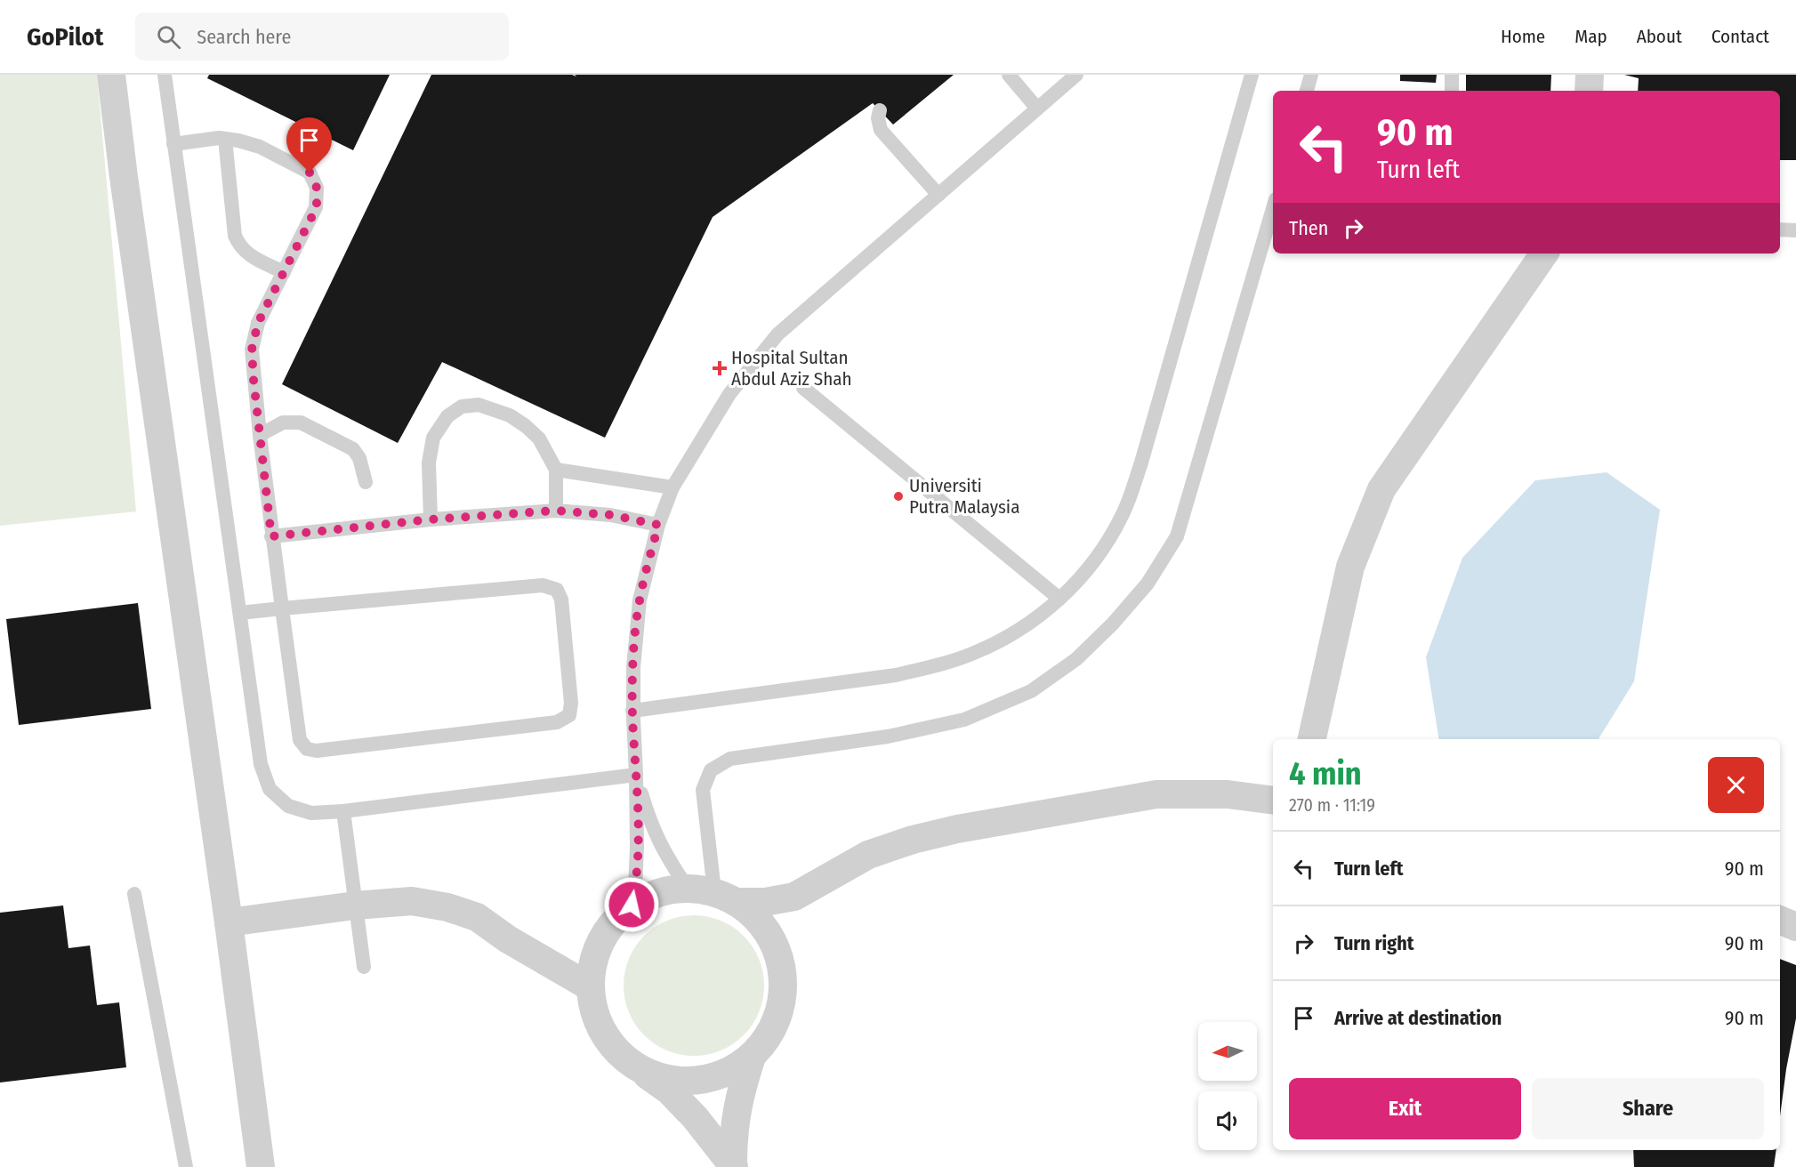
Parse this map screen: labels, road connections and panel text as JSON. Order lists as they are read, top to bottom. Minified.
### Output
{"places":{"health":["Hospital Sultan Abdul Aziz Shah"],"other":["Universiti Putra Malaysia"]},"north":"left","page":{"header":"GoPilot","search":"Search here","nav":["Home","Map","About","Contact"],"turn":["90 m","Turn left"],"then":"Then","heading":["4 min","270 m · 11:19"],"list":[{"name":"Turn left","value":"90 m"},{"name":"Turn right","value":"90 m"},{"name":"Arrive at destination","value":"90 m"}],"buttons":["Exit","Share"]}}
